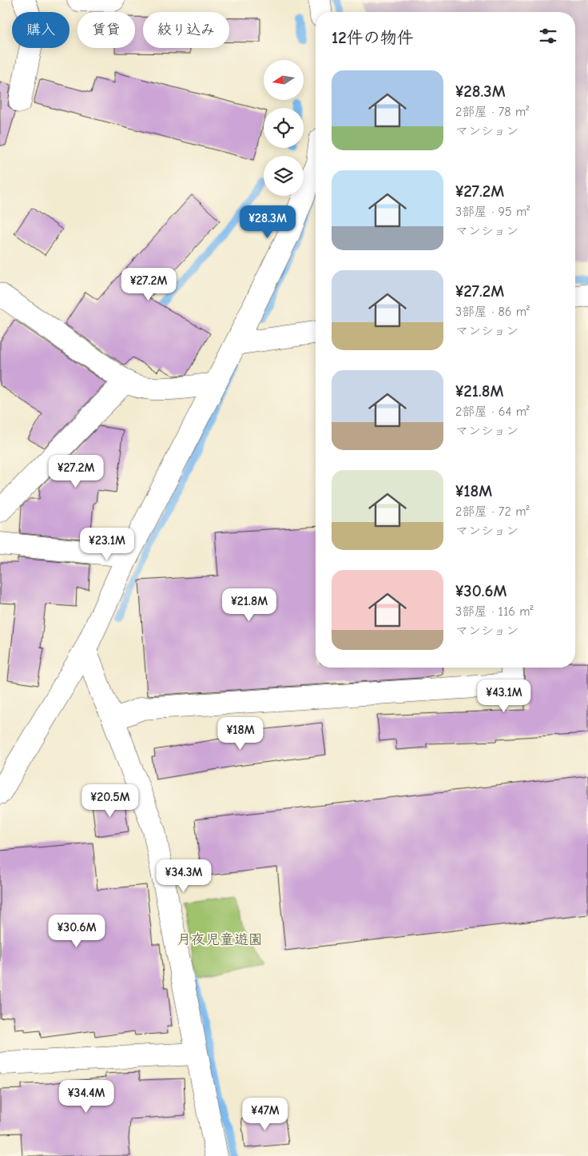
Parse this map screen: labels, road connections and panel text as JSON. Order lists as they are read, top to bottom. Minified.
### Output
{"parks":["月夜児童遊園"],"north":"left","page":{"chip":["購入","賃貸","絞り込み"],"heading":"12件の物件","list":[{"name":"¥28.3M","note":"2部屋 · 78 m² · マンション"},{"name":"¥27.2M","note":"3部屋 · 95 m² · マンション"},{"name":"¥27.2M","note":"3部屋 · 86 m² · マンション"},{"name":"¥21.8M","note":"2部屋 · 64 m² · マンション"},{"name":"¥18M","note":"2部屋 · 72 m² · マンション"},{"name":"¥30.6M","note":"3部屋 · 116 m² · マンション"}],"price":["¥28.3M","¥27.2M","¥27.2M","¥23.1M","¥21.8M","¥43.1M","¥18M","¥20.5M","¥34.3M","¥30.6M","¥34.4M","¥47M"]}}
